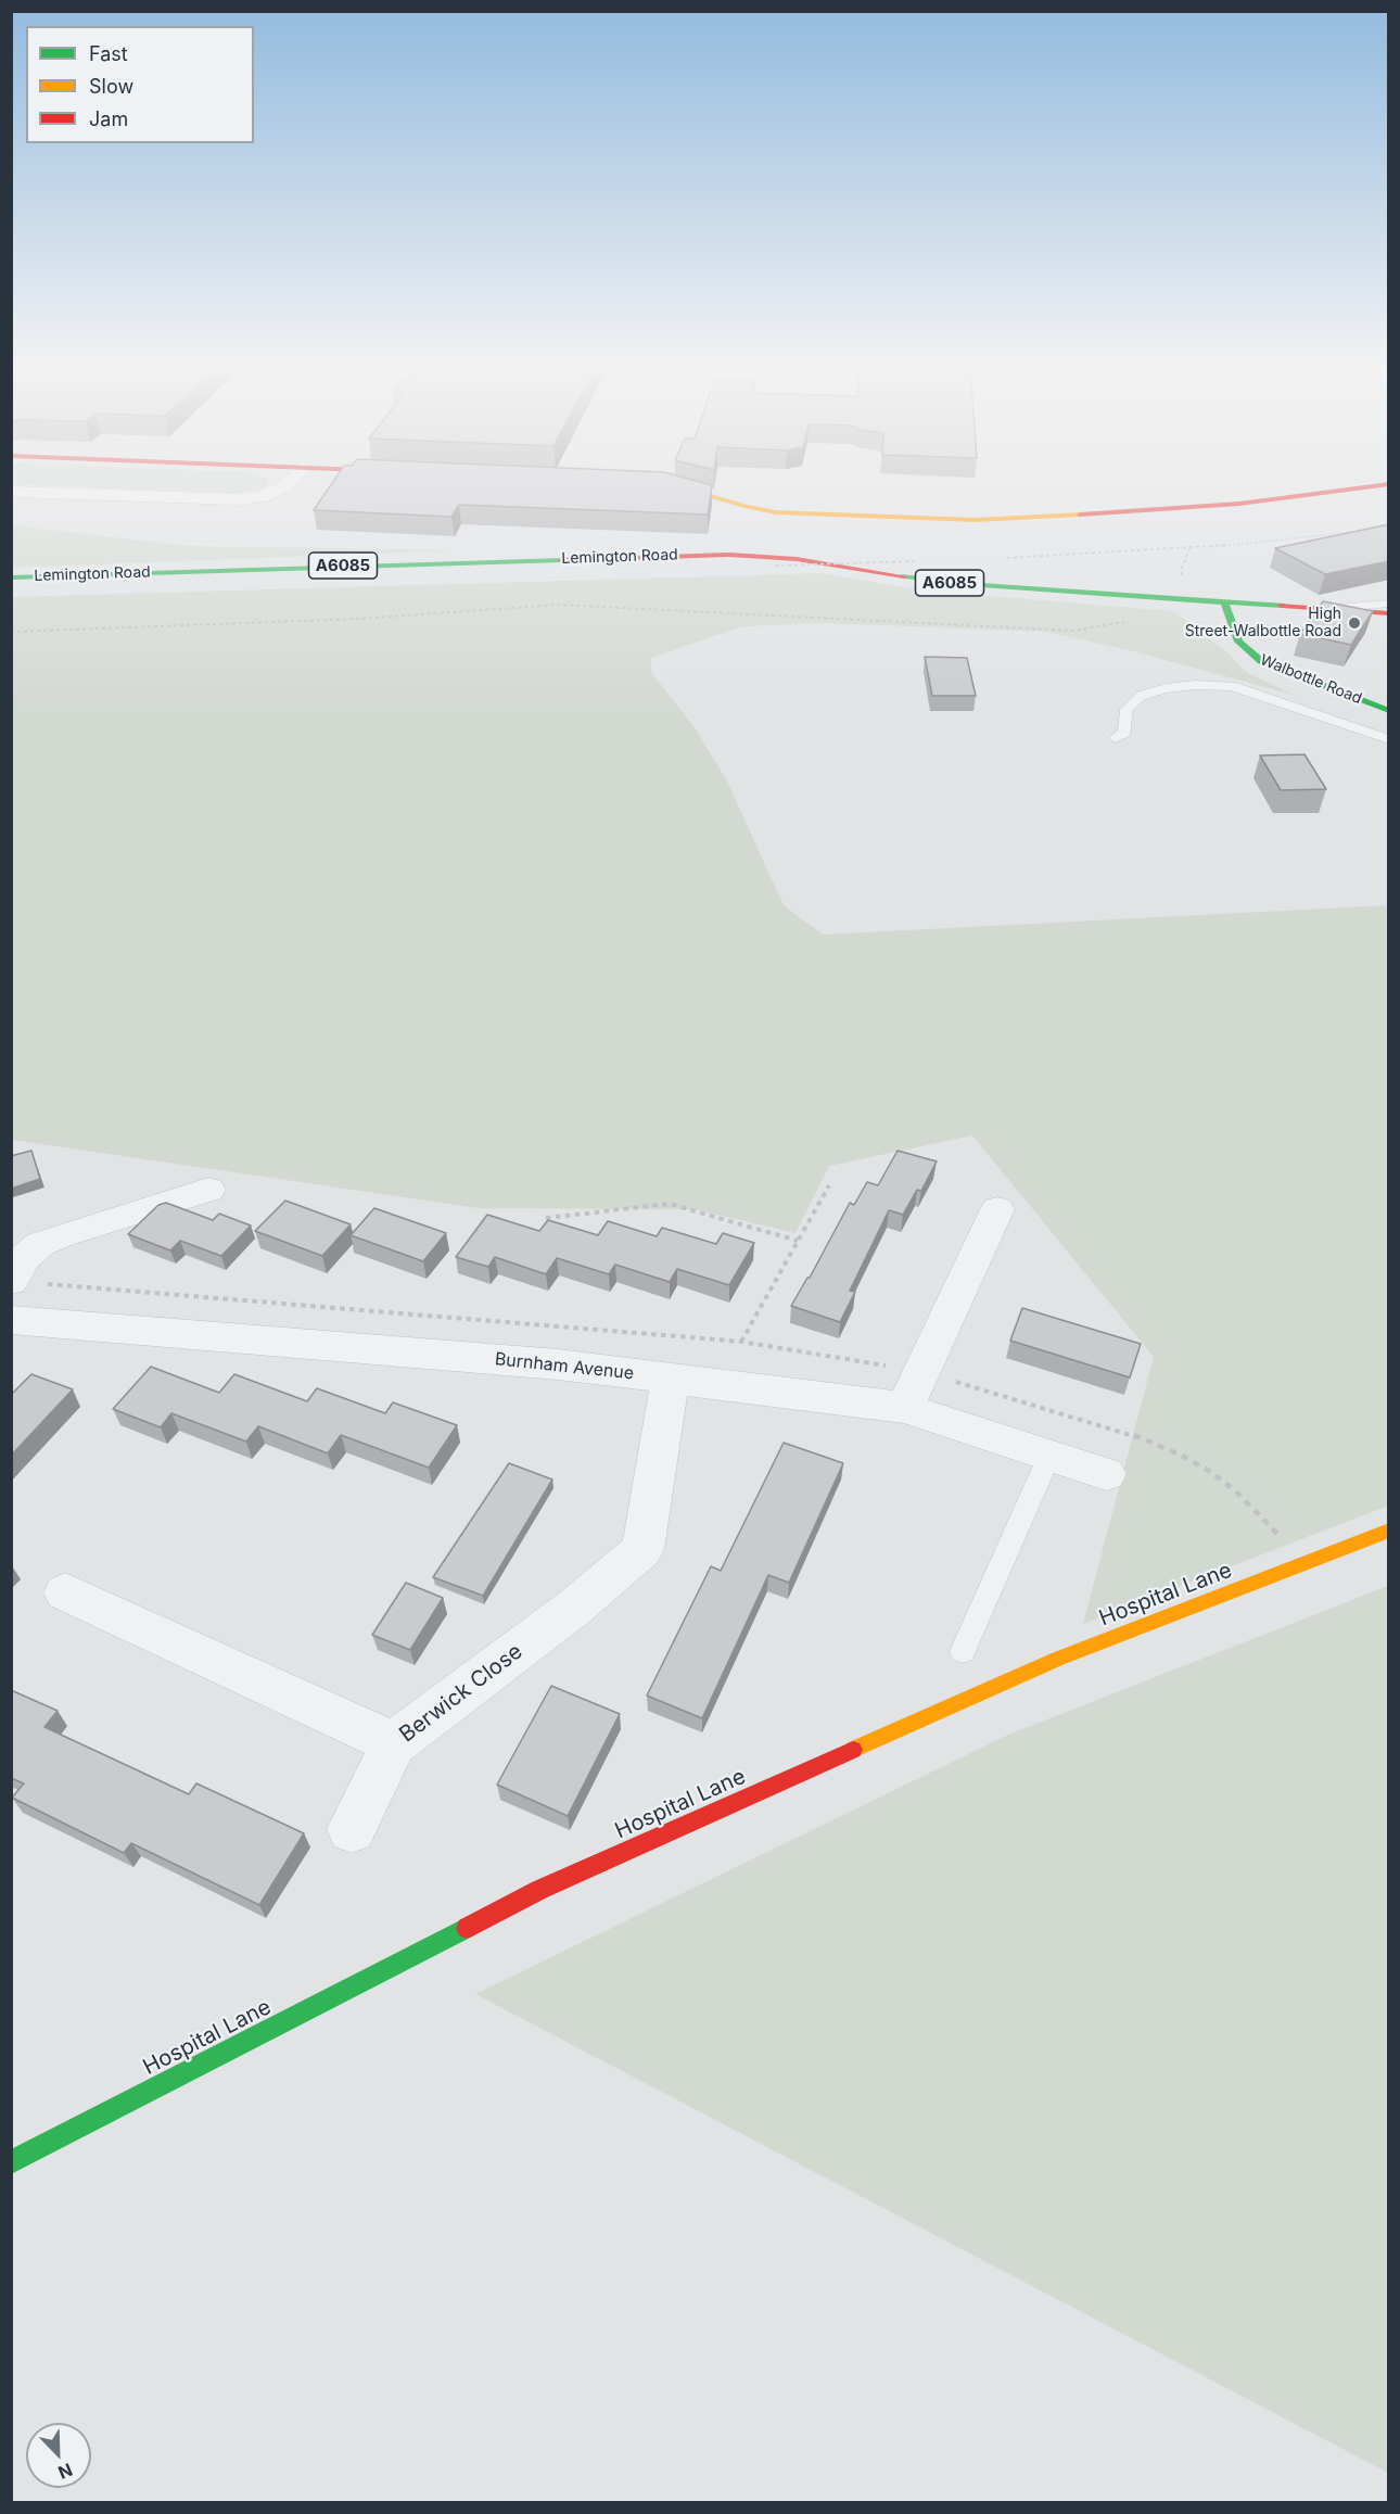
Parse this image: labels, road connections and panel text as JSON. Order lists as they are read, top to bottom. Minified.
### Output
{"streets":{"street":["Lemington Road","A6085","Walbottle Road","Burnham Avenue","Hospital Lane","Berwick Close"]},"crossings":[["Lemington Road","A6085"],["Lemington Road","Walbottle Road"],["A6085","Walbottle Road"],["Burnham Avenue","Berwick Close"]],"places":["High Street-Walbottle Road"],"legend":["Fast","Slow","Jam"],"north":"bottom right"}
